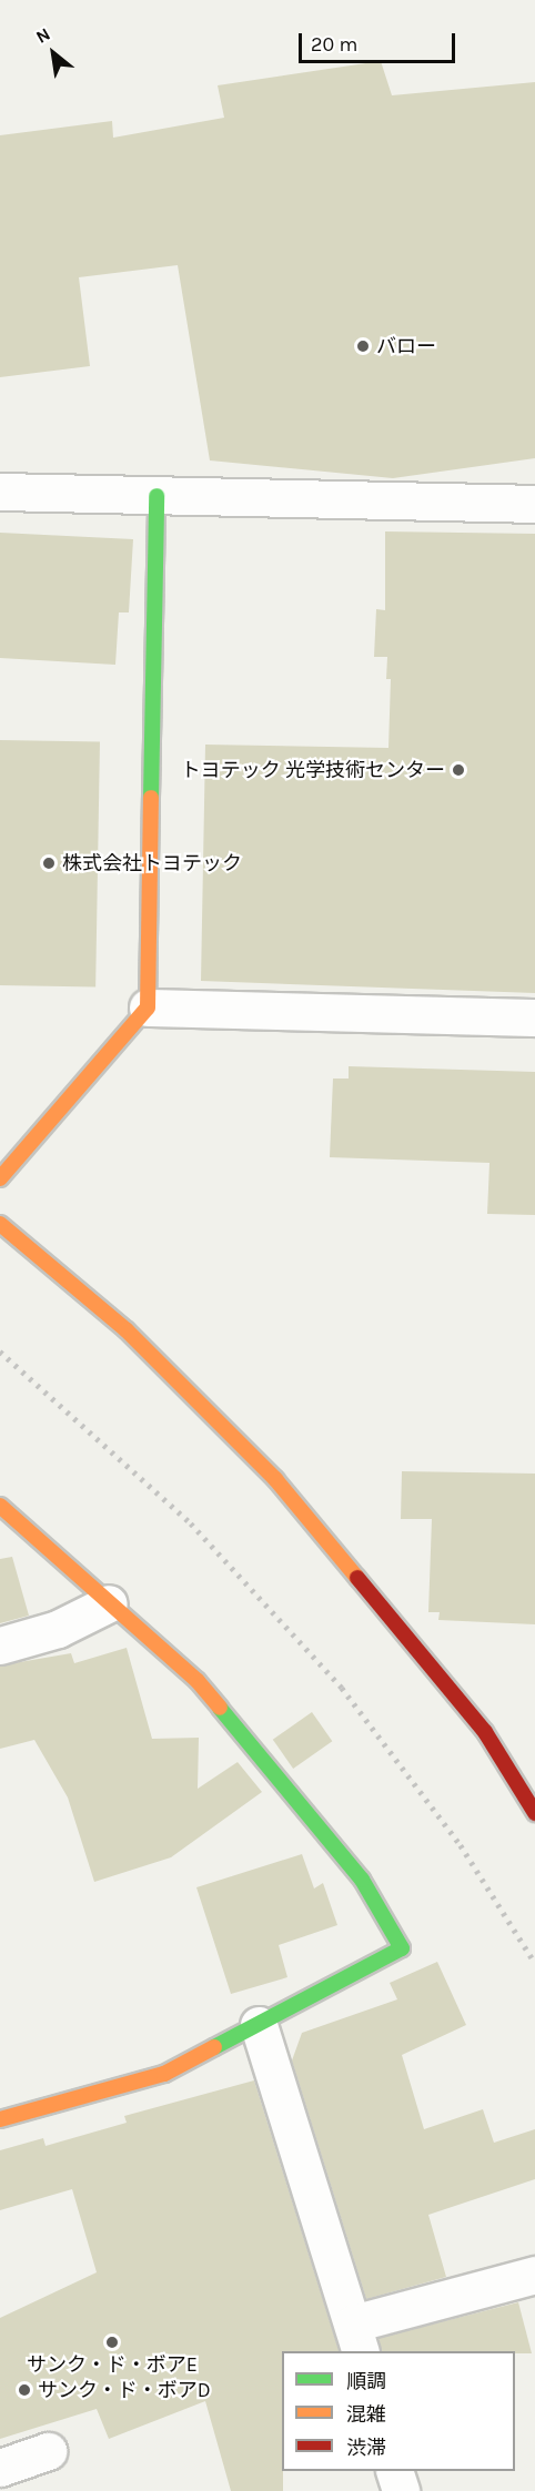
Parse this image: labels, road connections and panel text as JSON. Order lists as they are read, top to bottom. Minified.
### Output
{"places":["バロー","トヨテック 光学技術センター","株式会社トヨテック","サンク・ド・ボアE","サンク・ド・ボアD"],"legend":["順調","混雑","渋滞"],"scale_bar":"20 m","north":"top left"}
